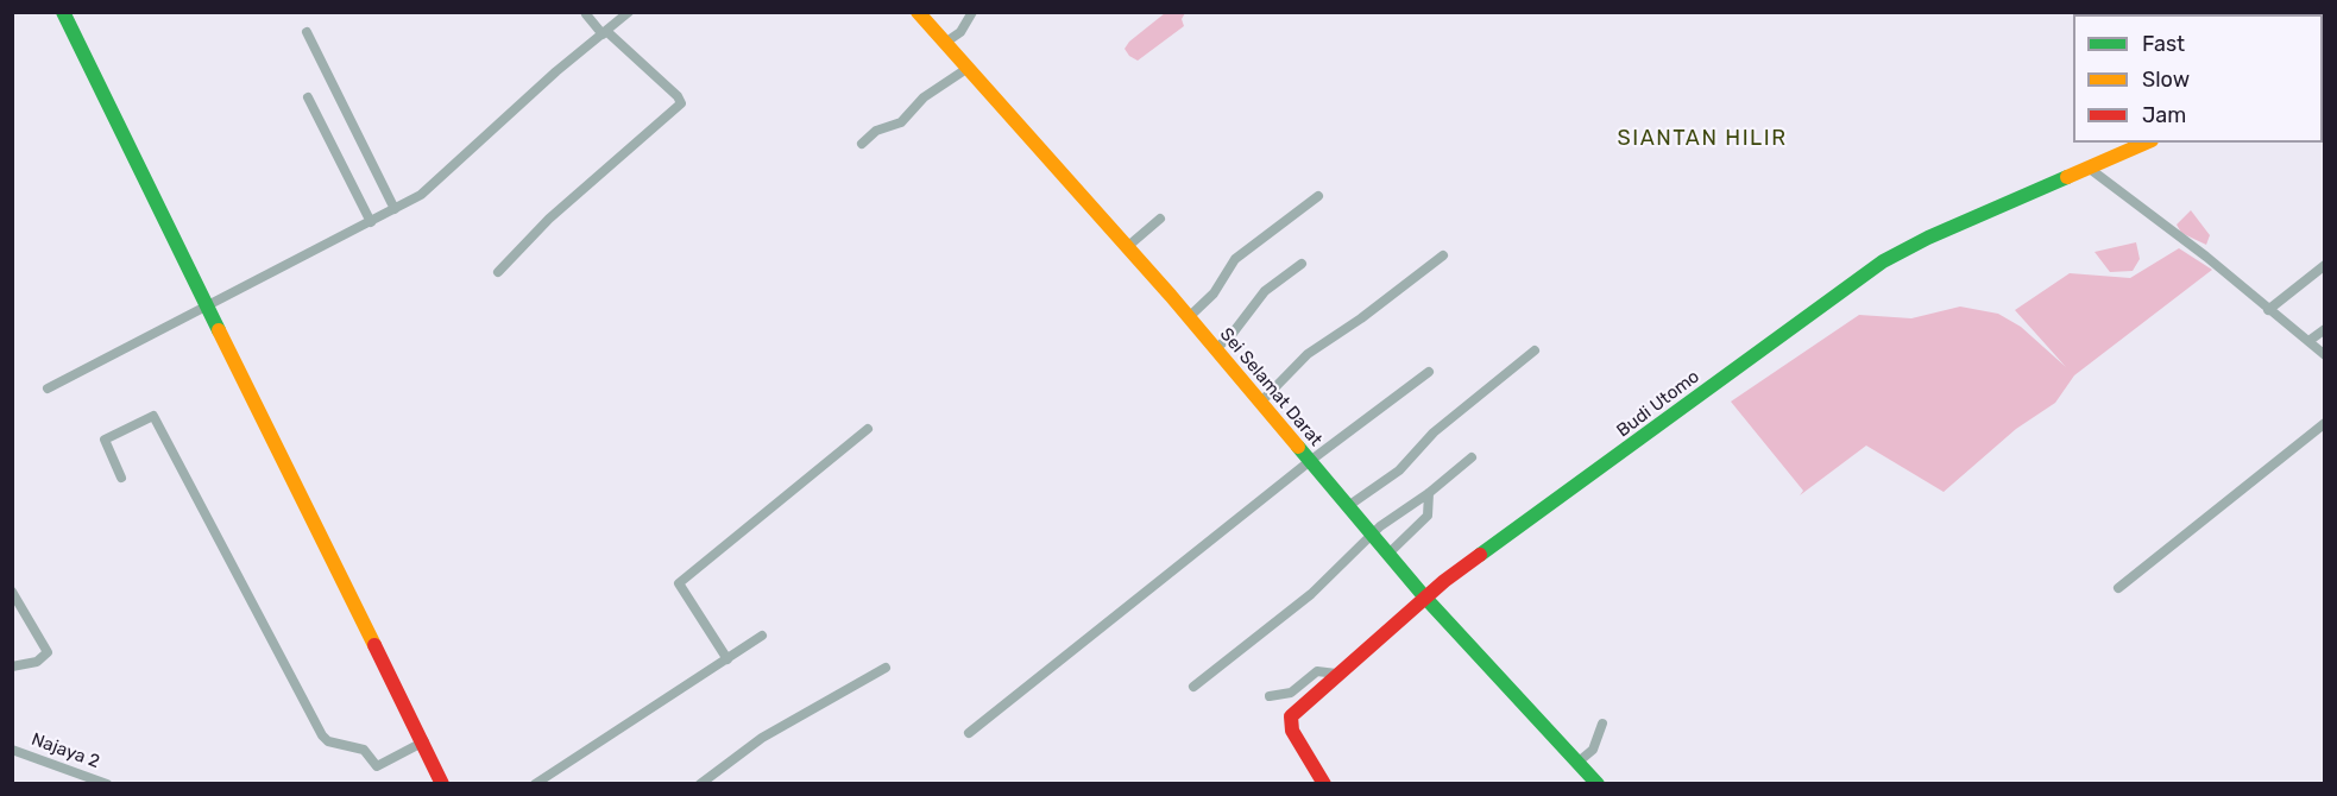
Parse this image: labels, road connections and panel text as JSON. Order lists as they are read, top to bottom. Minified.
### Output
{"streets":{"street":["Sei Selamat Darat","Budi Utomo","Najaya 2"]},"crossings":[["Sei Selamat Darat","Budi Utomo"]],"districts":["SIANTAN HILIR"],"legend":["Fast","Slow","Jam"]}
